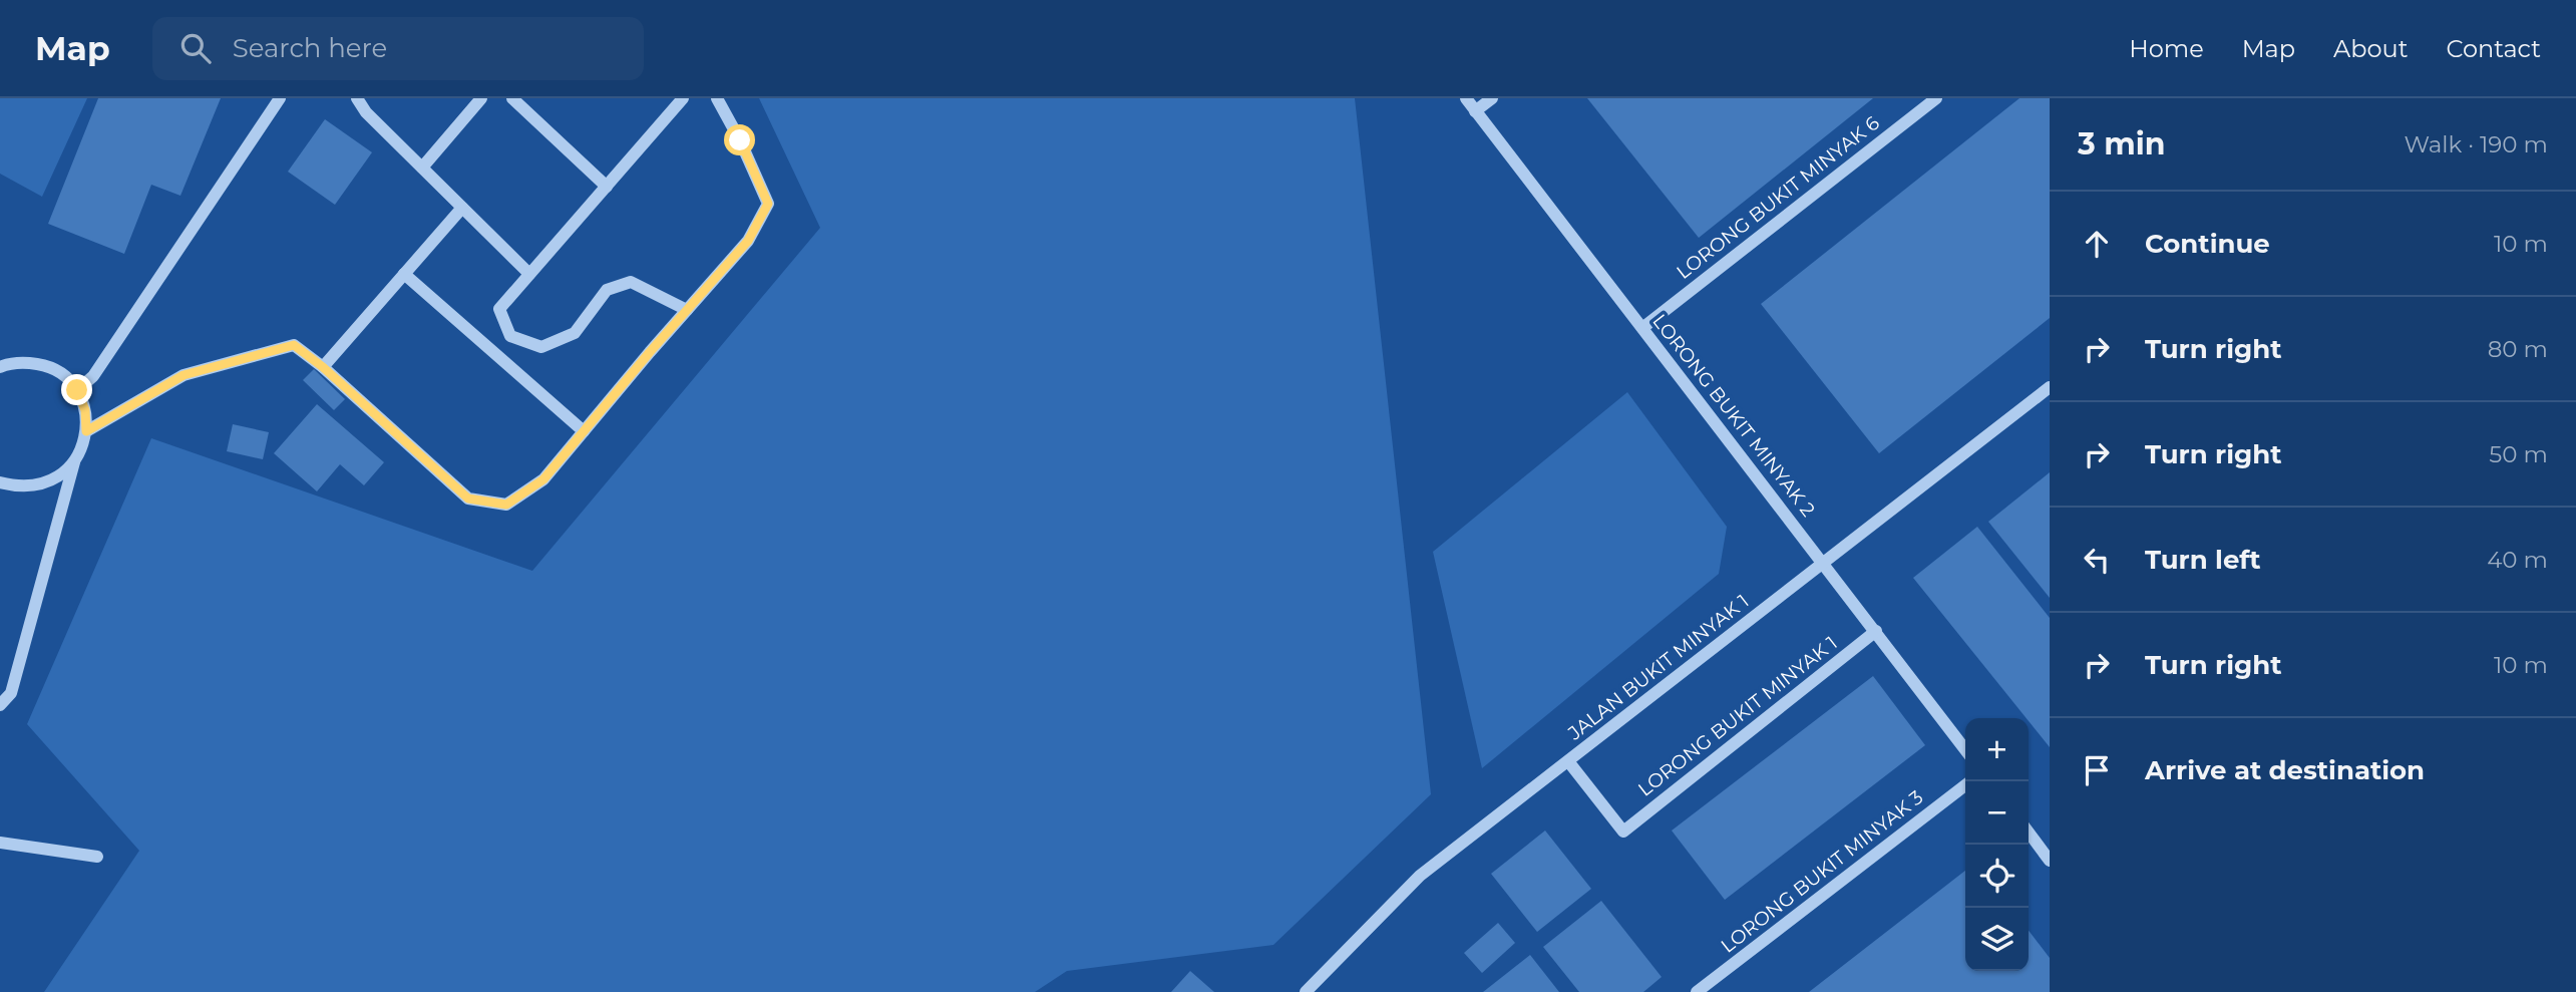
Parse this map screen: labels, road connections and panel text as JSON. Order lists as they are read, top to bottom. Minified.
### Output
{"streets":{"street":["LORONG BUKIT MINYAK 6","LORONG BUKIT MINYAK 2","JALAN BUKIT MINYAK 1","LORONG BUKIT MINYAK 1","LORONG BUKIT MINYAK 3"]},"crossings":[["LORONG BUKIT MINYAK 6","LORONG BUKIT MINYAK 2"],["LORONG BUKIT MINYAK 2","JALAN BUKIT MINYAK 1"],["LORONG BUKIT MINYAK 2","LORONG BUKIT MINYAK 1"],["JALAN BUKIT MINYAK 1","LORONG BUKIT MINYAK 1"]],"page":{"header":"Map","search":"Search here","nav":["Home","Map","About","Contact"],"heading":["3 min","Walk · 190 m"],"list":[["Continue","10 m"],["Turn right","80 m"],["Turn right","50 m"],["Turn left","40 m"],["Turn right","10 m"],"Arrive at destination"],"map_buttons":["+","−"]}}
